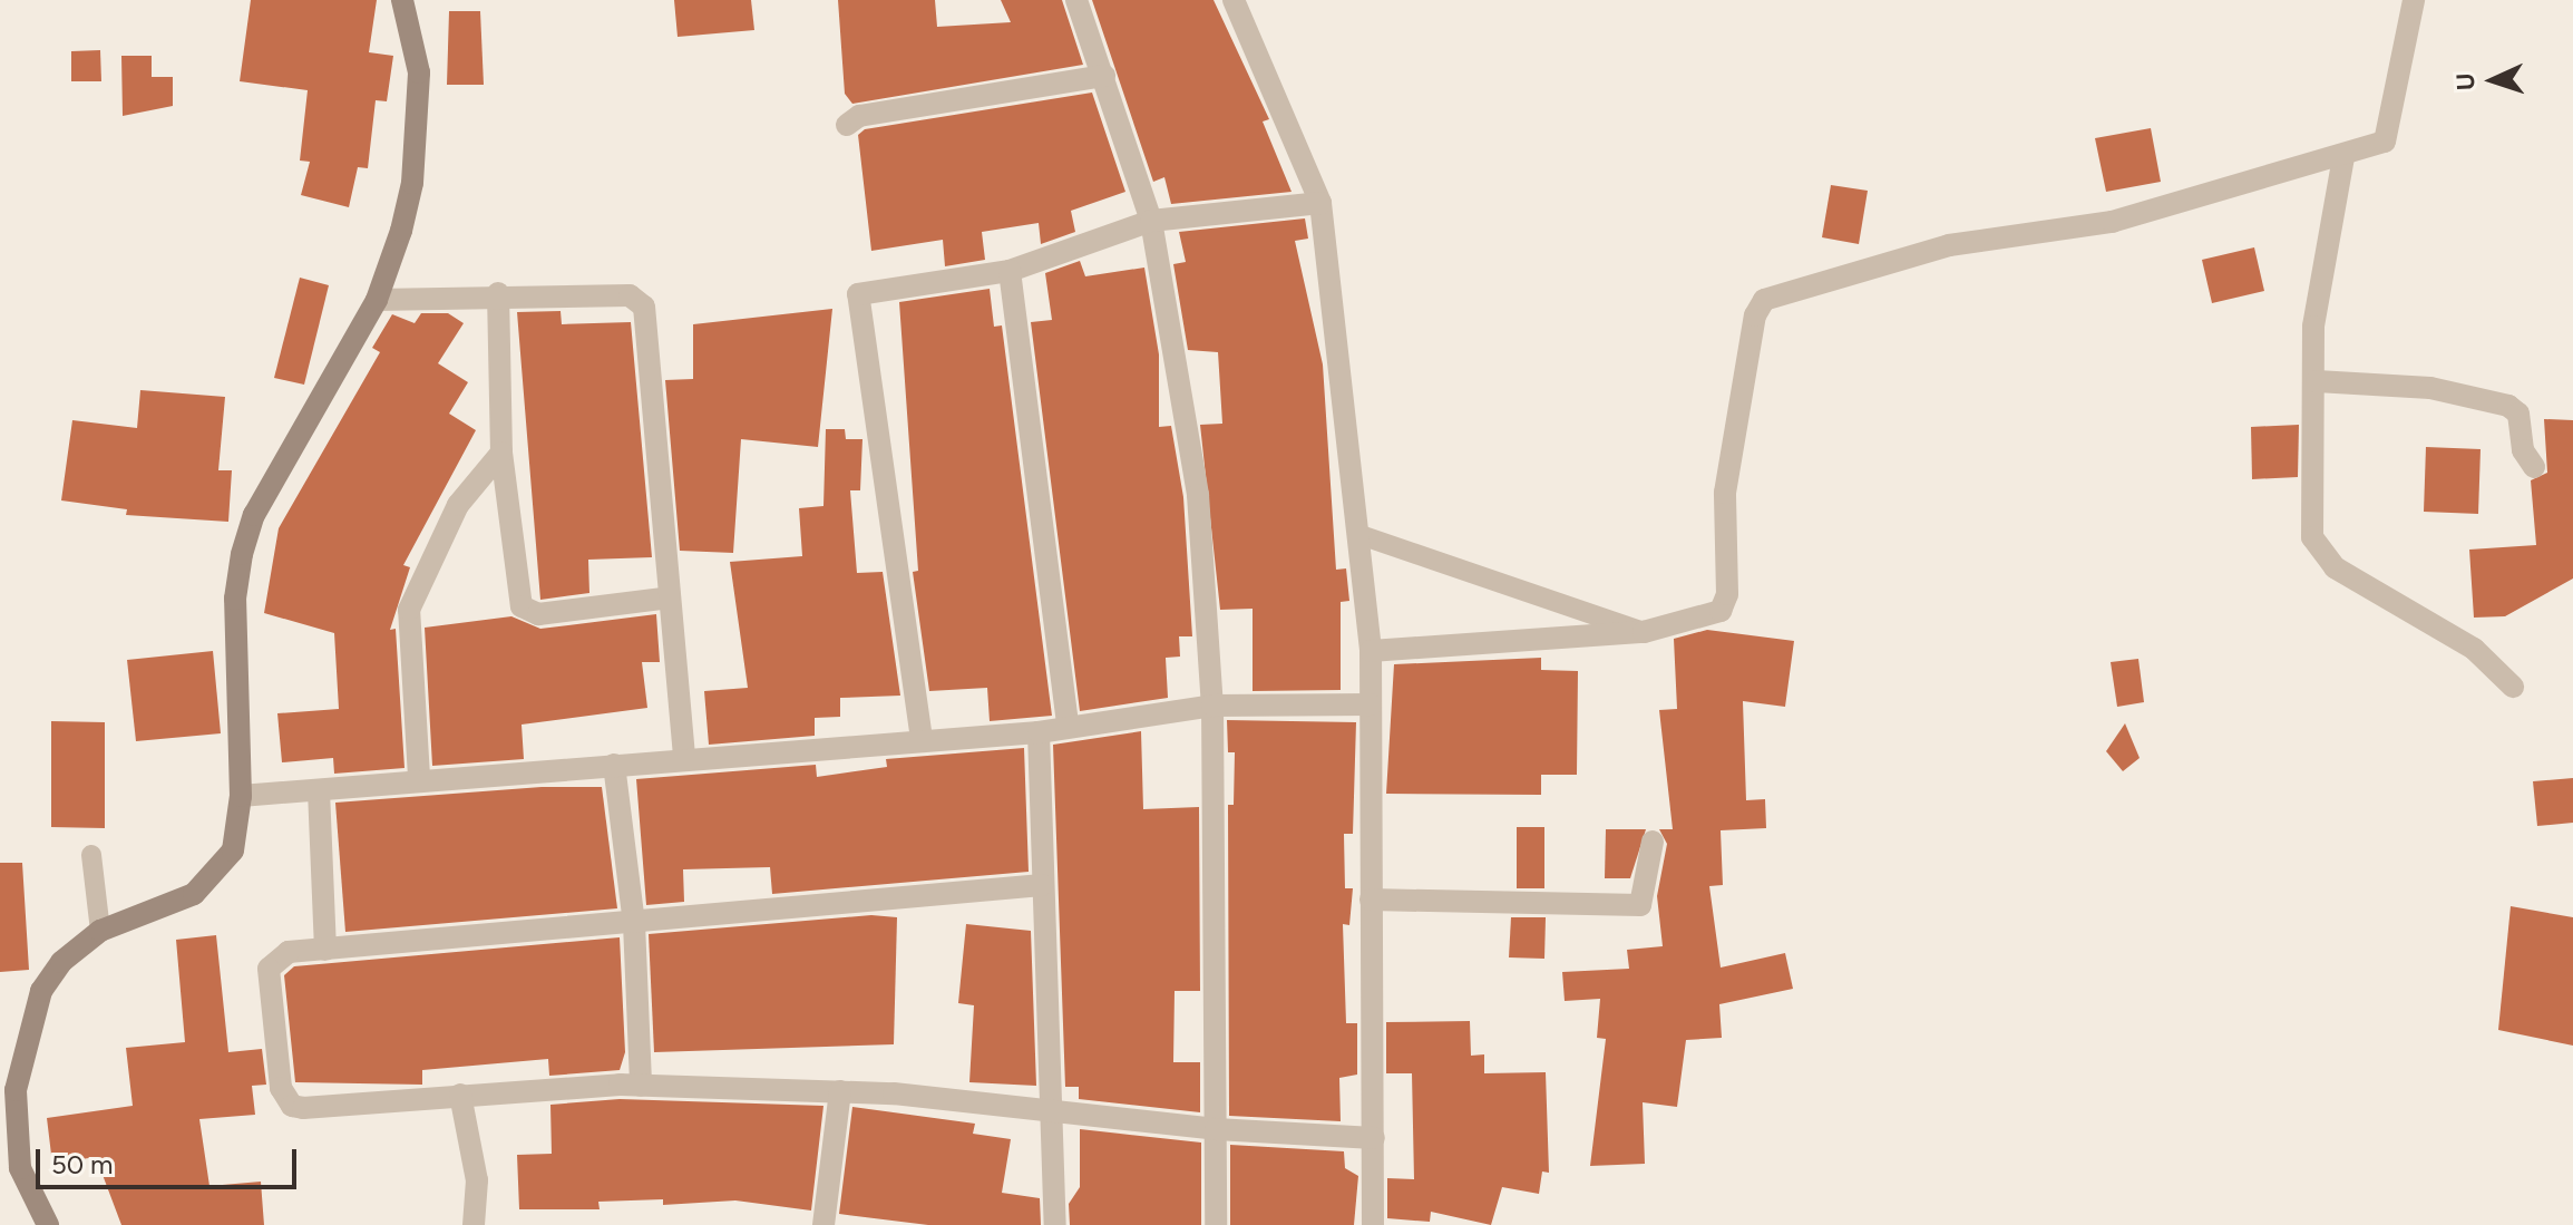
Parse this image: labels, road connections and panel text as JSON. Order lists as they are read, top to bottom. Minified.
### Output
{"scale_bar":"50 m","north":"left"}
